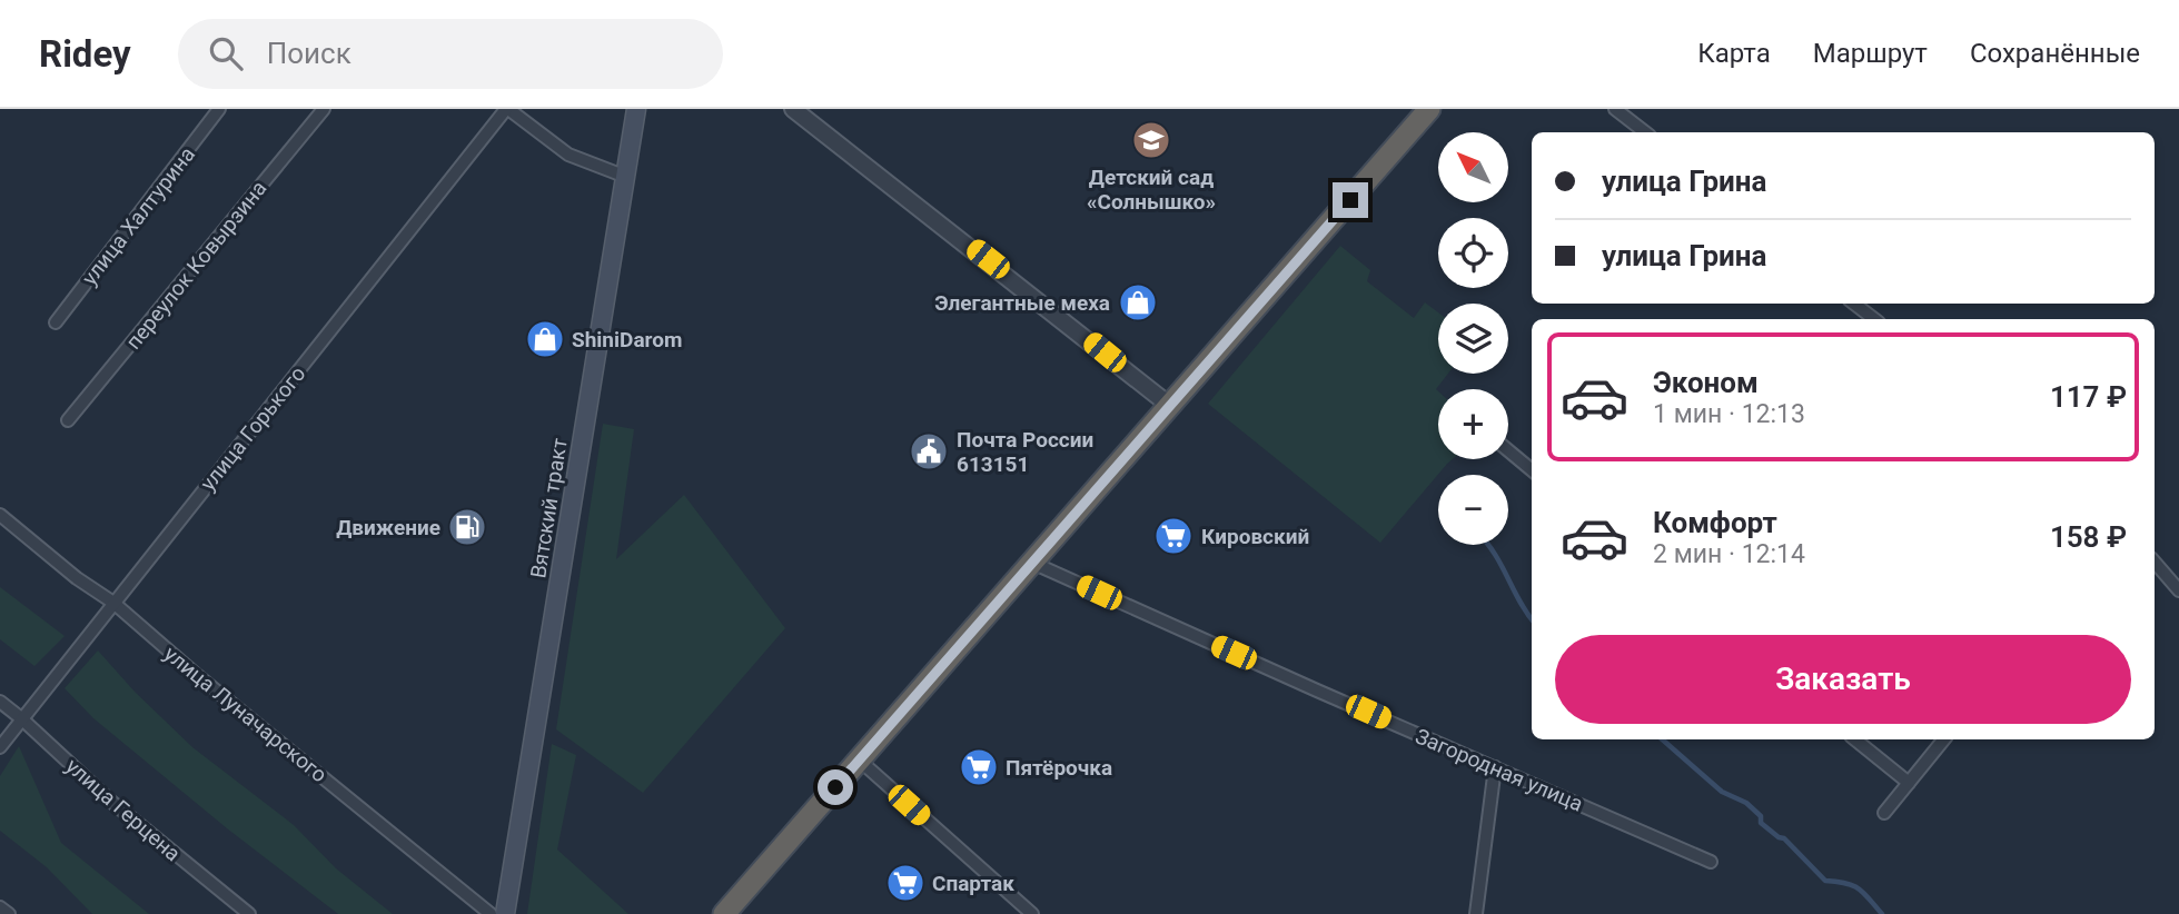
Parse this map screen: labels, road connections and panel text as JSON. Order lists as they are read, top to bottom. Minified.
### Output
{"streets":{"main road":["Вятский тракт"],"street":["улица Халтурина","переулок Ковырзина","улица Горького","улица Луначарского","Загородная улица","улица Герцена"]},"crossings":[["улица Горького","улица Луначарского"],["улица Горького","улица Герцена"]],"places":{"school or university":["Детский сад «Солнышко»"],"shop":["Элегантные меха","ShiniDarom"],"public building":["Почта России 613151"],"fuel station":["Движение"],"supermarket":["Кировский","Пятёрочка","Спартак"]},"north":"top left","page":{"header":"Ridey","search":"Поиск","nav":["Карта","Маршрут","Сохранённые"],"map_buttons":["+","−"],"banner":["улица Грина","улица Грина"],"list":[{"name":"Эконом","note":"1 мин · 12:13","value":"117 ₽"},{"name":"Комфорт","note":"2 мин · 12:14","value":"158 ₽"}],"buttons":"Заказать"}}
